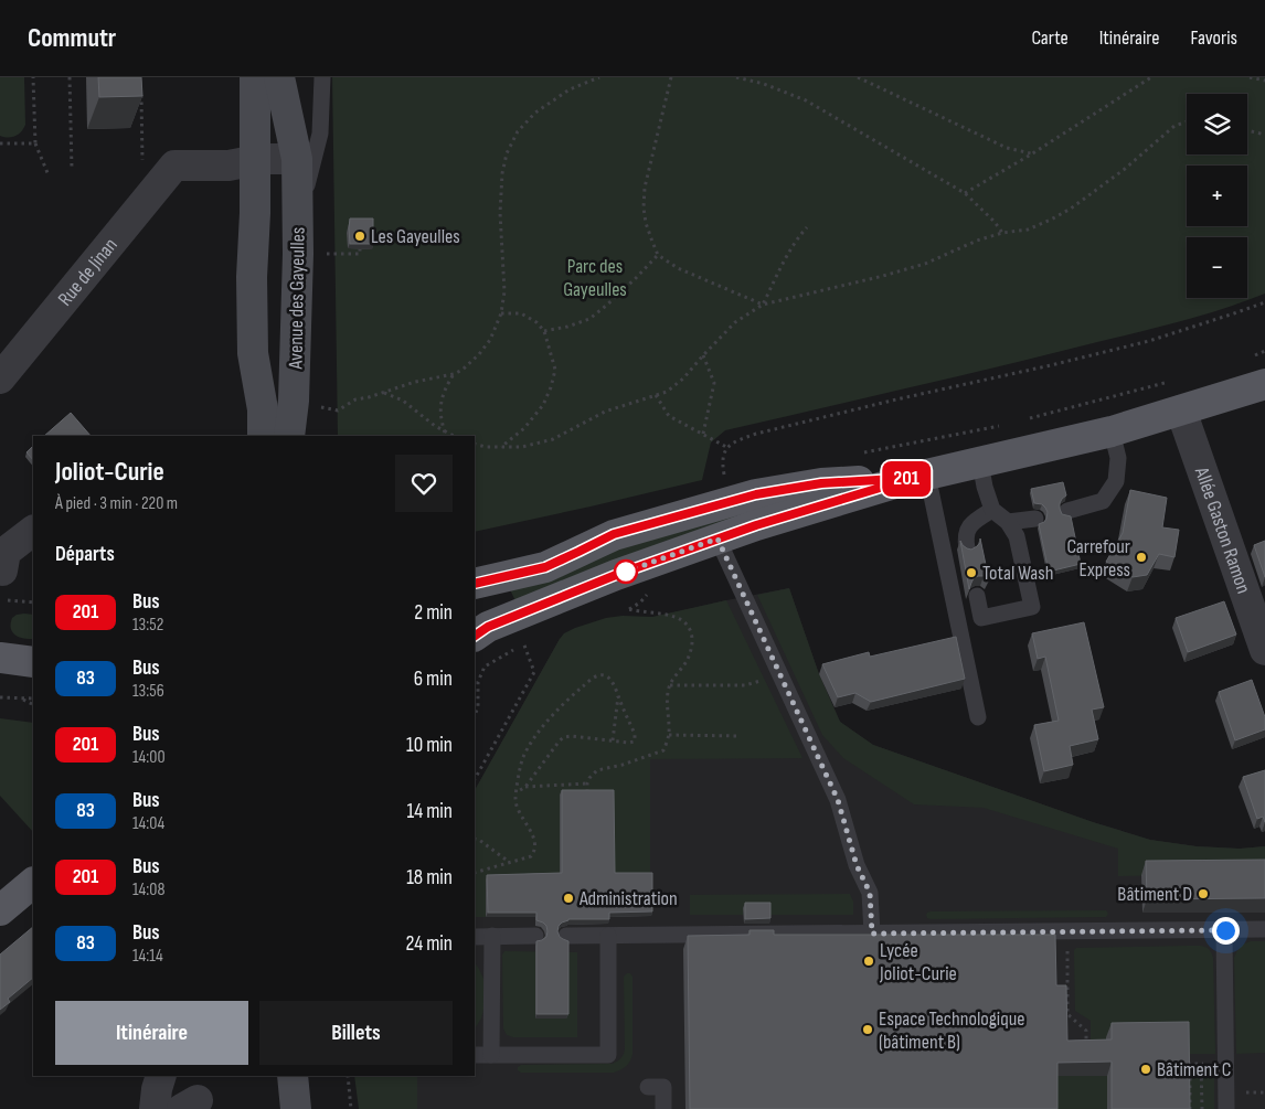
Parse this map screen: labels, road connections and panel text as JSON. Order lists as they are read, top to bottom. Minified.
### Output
{"streets":{"street":["Rue de Jinan","Avenue des Gayeulles","Allée Gaston Ramon"]},"crossings":[["Rue de Jinan","Avenue des Gayeulles"]],"parks":["Parc des Gayeulles"],"places":["Les Gayeulles","Carrefour Express","Total Wash","Bâtiment D","Administration","Lycée Joliot-Curie","Espace Technologique (bâtiment B)","Bâtiment C"],"lines":["bus line 201"],"page":{"header":"Commutr","nav":["Carte","Itinéraire","Favoris"],"on_map":"201","map_buttons":["+","−"],"heading":[["Joliot-Curie","À pied · 3 min · 220 m"],"Départs"],"list":[{"mark":"201","name":"Bus","note":"13:52","value":"2 min"},{"mark":"83","name":"Bus","note":"13:56","value":"6 min"},{"mark":"201","name":"Bus","note":"14:00","value":"10 min"},{"mark":"83","name":"Bus","note":"14:04","value":"14 min"},{"mark":"201","name":"Bus","note":"14:08","value":"18 min"},{"mark":"83","name":"Bus","note":"14:14","value":"24 min"}],"buttons":["Itinéraire","Billets"]}}
